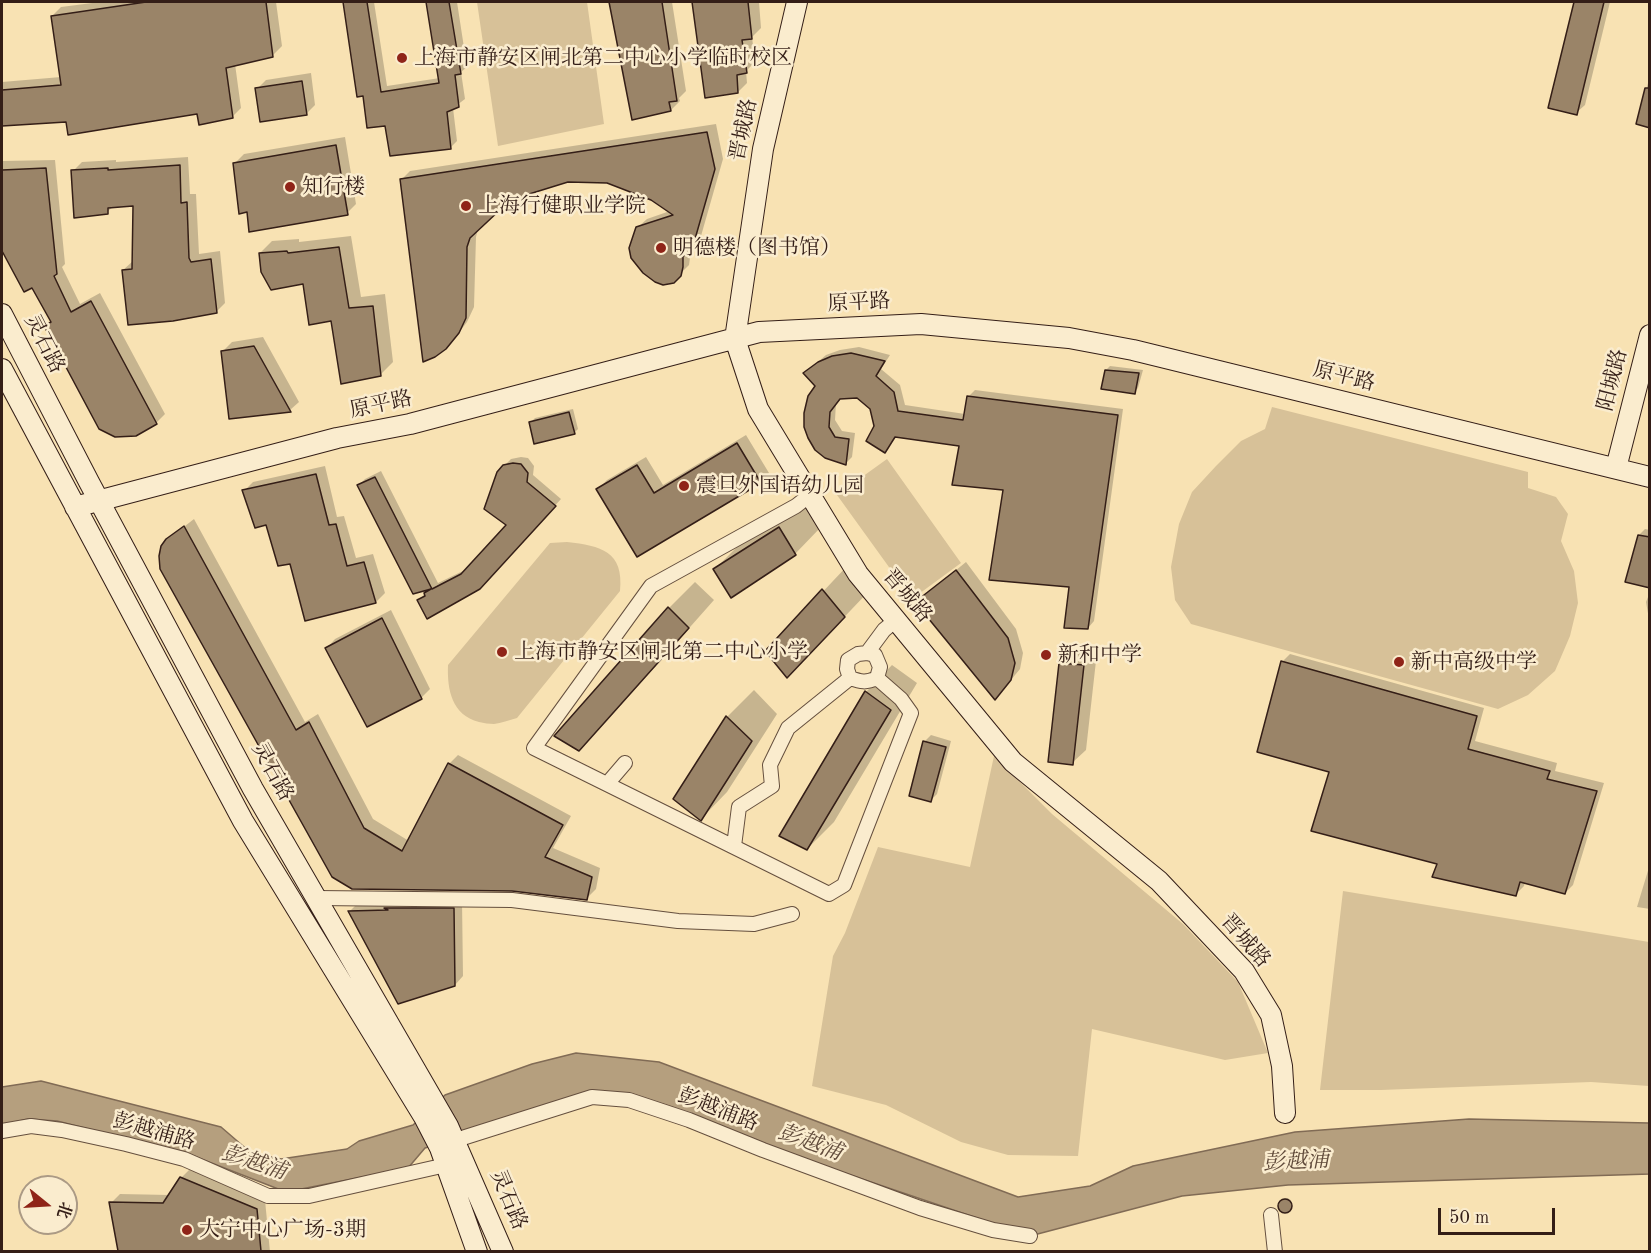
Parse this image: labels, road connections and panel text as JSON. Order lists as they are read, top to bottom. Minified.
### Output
{"streets":{"street":["晋城路","原平路","灵石路","阳城路","彭越浦路"]},"crossings":[["晋城路","原平路"],["原平路","灵石路"],["原平路","阳城路"],["灵石路","彭越浦路"]],"water":["彭越浦"],"places":["上海市静安区闸北第二中心小学临时校区","知行楼","上海行健职业学院","明德楼（图书馆）","震旦外国语幼儿园","上海市静安区闸北第二中心小学","新和中学","新中高级中学","大宁中心广场-3期"],"scale_bar":"50 m","north":"right"}
